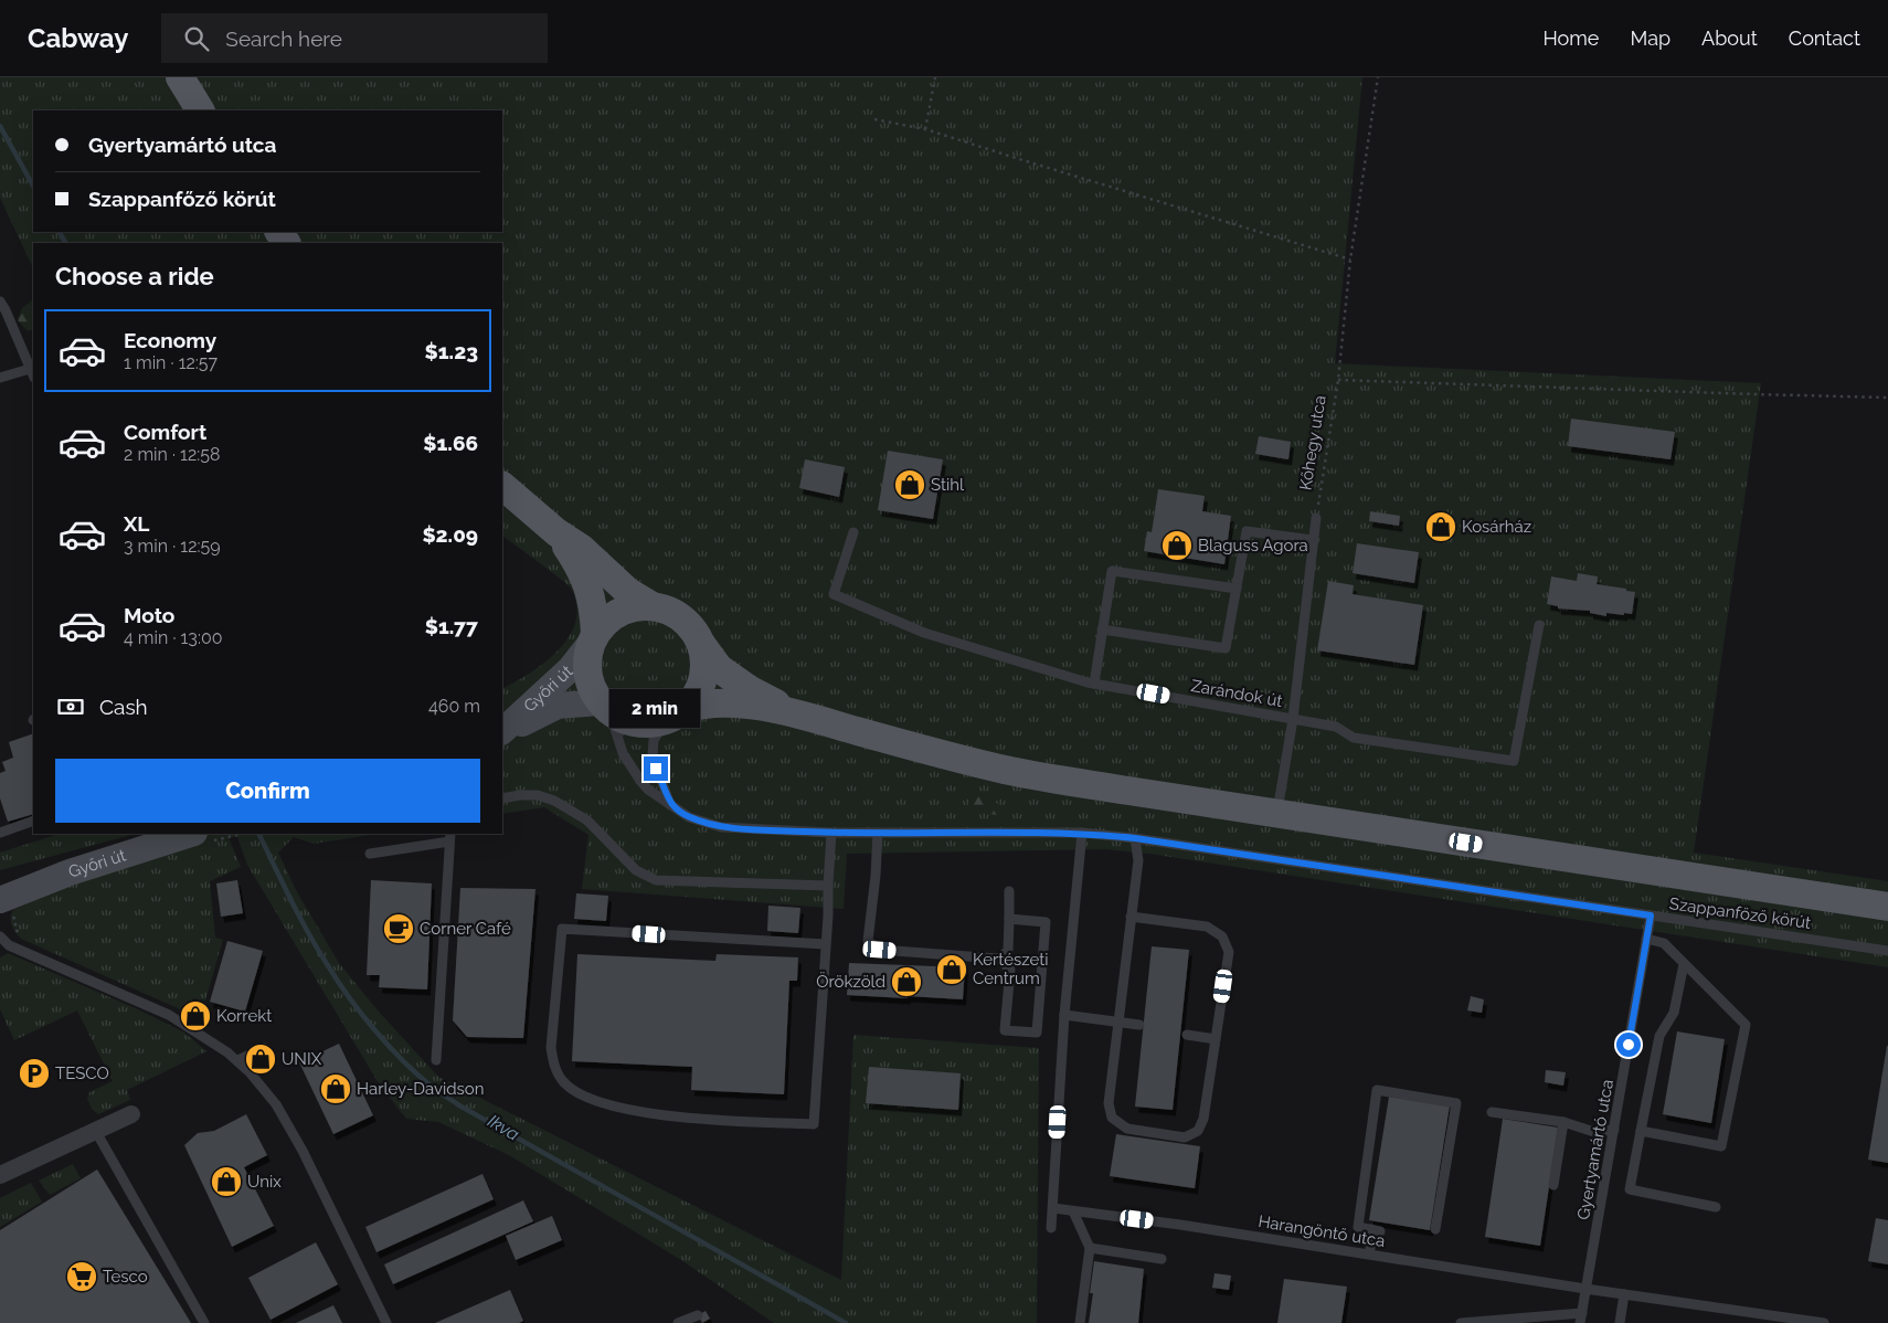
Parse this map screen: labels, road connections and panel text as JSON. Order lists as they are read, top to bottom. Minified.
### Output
{"streets":{"main road":["Győri út"],"lane":["Zarándok út","Szappanfőző körút","Gyertyamártó utca","Harangöntő utca"],"path":["Kőhegy utca"]},"crossings":[["Győri út","Szappanfőző körút"],["Szappanfőző körút","Gyertyamártó utca"],["Gyertyamártó utca","Harangöntő utca"]],"water":["Ikva"],"places":{"shop":["Stihl","Kosárház","Blaguss Agora","Kertészeti Centrum","Örökzöld","Korrekt","UNIX","Harley-Davidson","Unix"],"cafe":["Corner Café"],"parking":["TESCO"],"supermarket":["Tesco"]},"page":{"header":"Cabway","search":"Search here","nav":["Home","Map","About","Contact"],"banner":["Gyertyamártó utca","Szappanfőző körút"],"heading":"Choose a ride","list":[{"name":"Economy","note":"1 min · 12:57","value":"$1.23"},{"name":"Comfort","note":"2 min · 12:58","value":"$1.66"},{"name":"XL","note":"3 min · 12:59","value":"$2.09"},{"name":"Moto","note":"4 min · 13:00","value":"$1.77"}],"pay":["Cash","460 m"],"bubble":"2 min","buttons":"Confirm"}}
